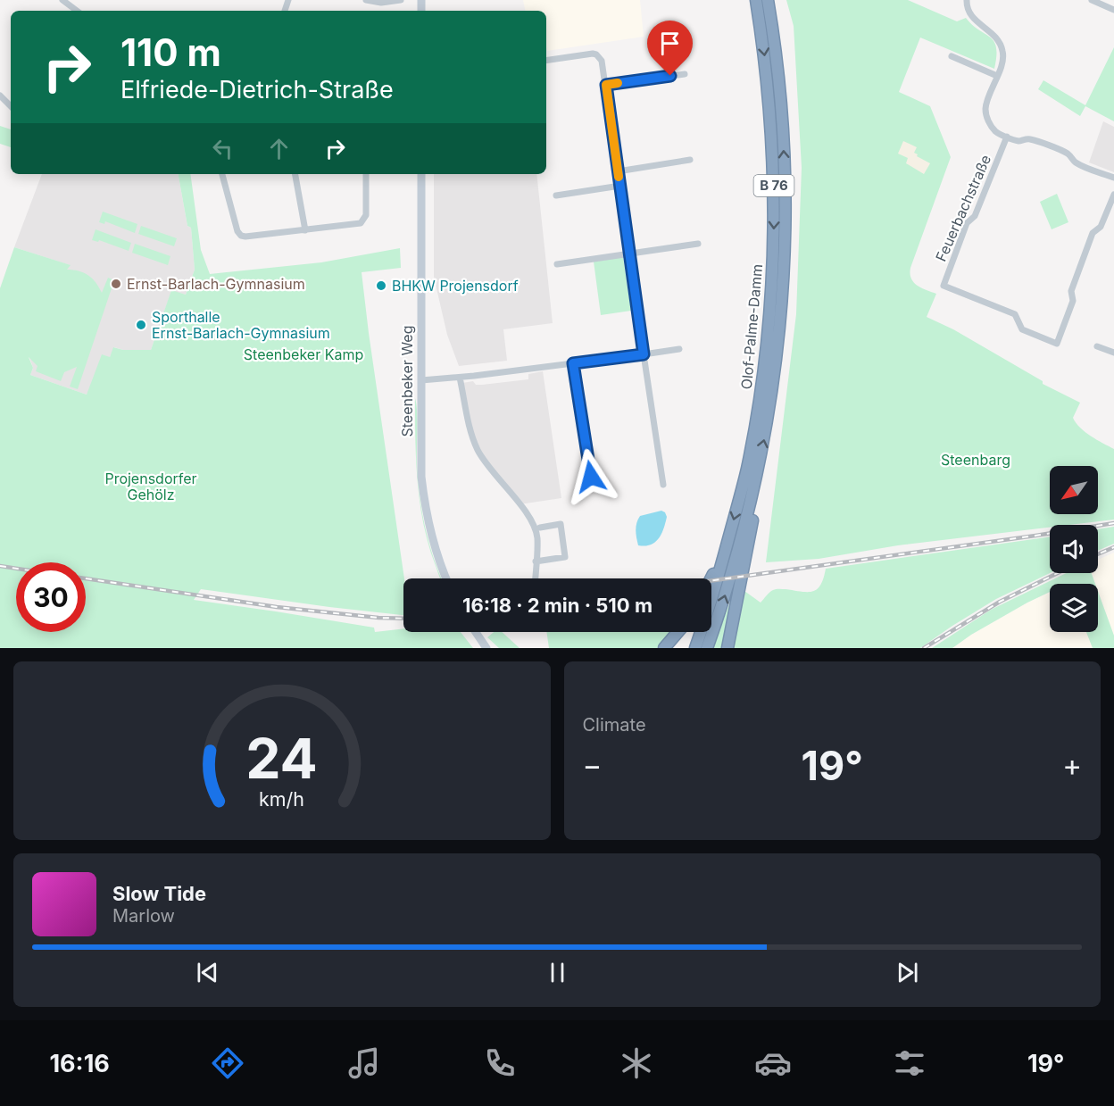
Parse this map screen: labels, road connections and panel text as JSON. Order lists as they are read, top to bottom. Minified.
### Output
{"streets":{"highway":["B 76","Olof-Palme-Damm"],"main road":["Steenbeker Weg"],"street":["Feuerbachstraße"]},"parks":["Steenbeker Kamp","Steenbarg","Projensdorfer Gehölz"],"places":["Ernst-Barlach-Gymnasium","BHKW Projensdorf","Sporthalle Ernst-Barlach-Gymnasium"],"north":"bottom left","page":{"turn":["110 m","Elfriede-Dietrich-Straße"],"limit":"30","trip":"16:18 · 2 min · 510 m","tile":"Climate","heat":["−","19°","+"],"song":["Slow Tide","Marlow"],"tabs":["16:16","19°"],"gauge":["24","km/h"]}}
